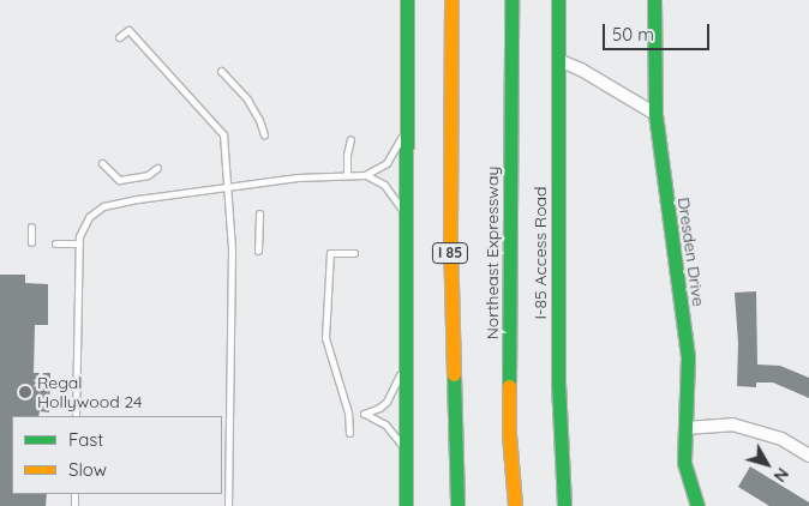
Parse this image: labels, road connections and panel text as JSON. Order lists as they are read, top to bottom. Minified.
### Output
{"streets":{"main road":["Dresden Drive","I 85","Northeast Expressway","I-85 Access Road"]},"places":["Regal Hollywood 24"],"legend":["Fast","Slow"],"scale_bar":"50 m","north":"bottom right"}
